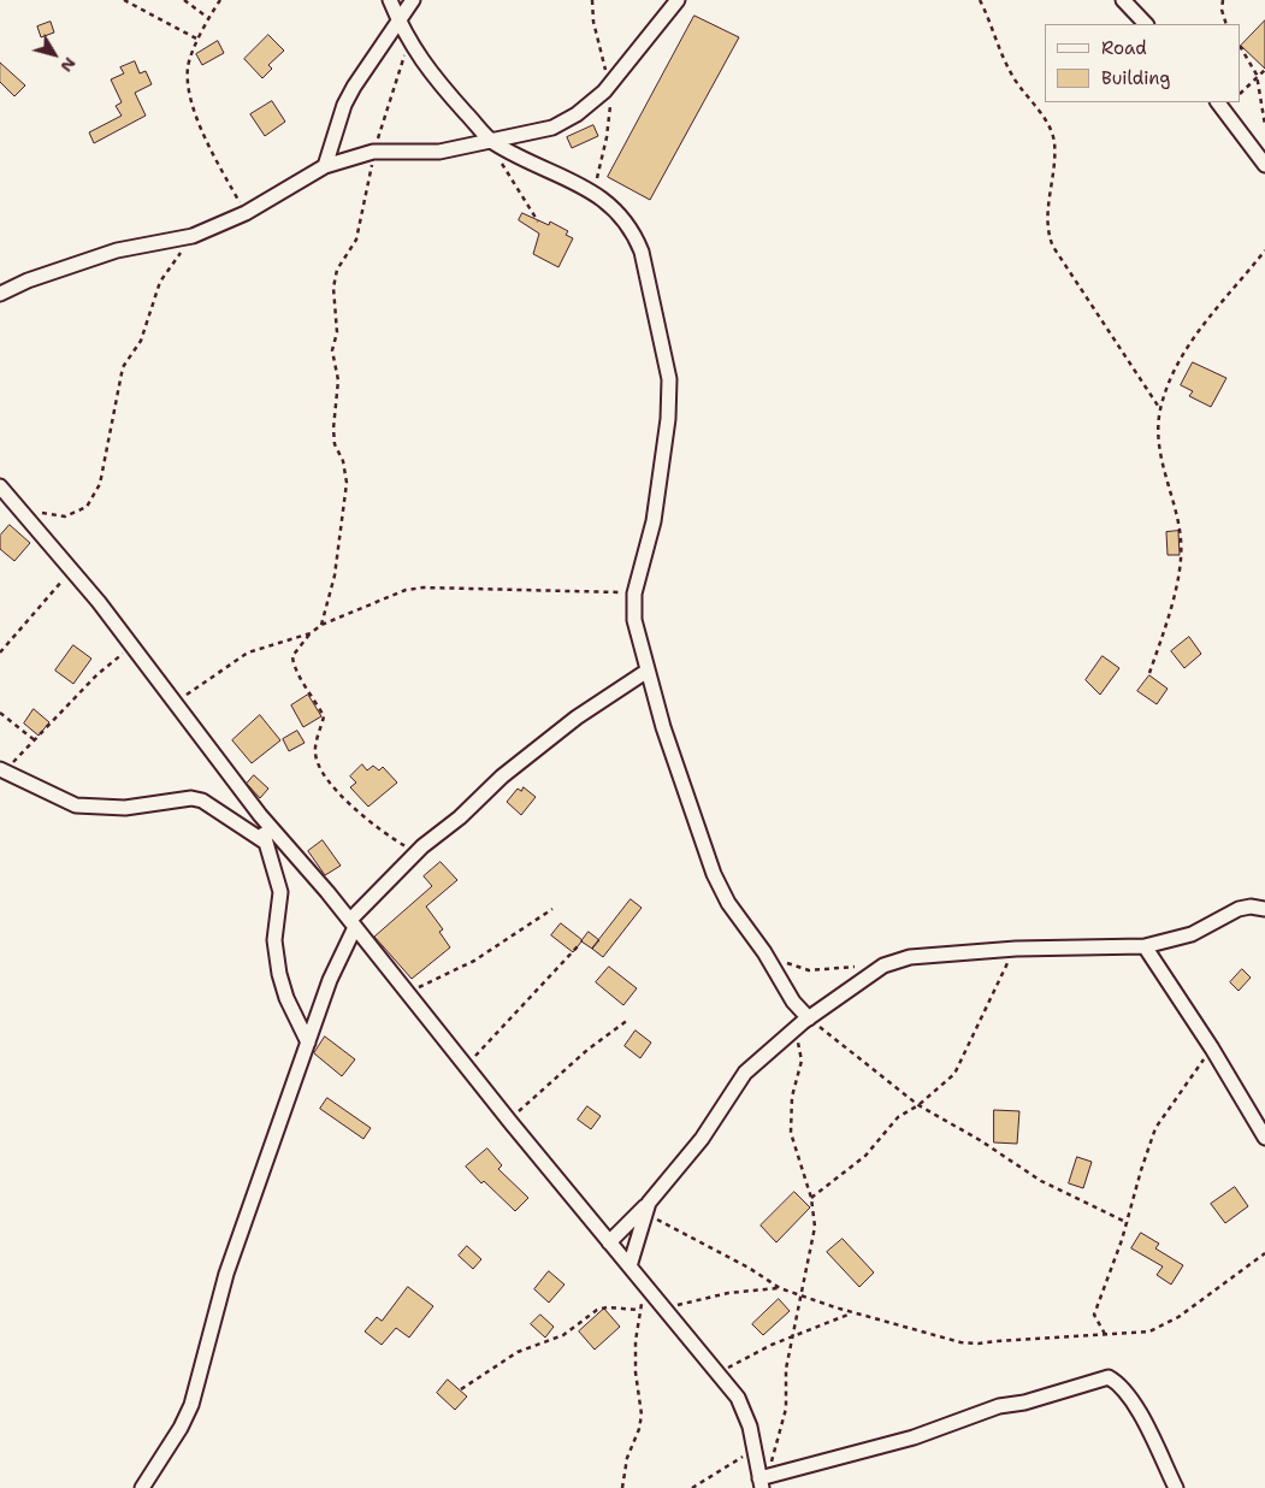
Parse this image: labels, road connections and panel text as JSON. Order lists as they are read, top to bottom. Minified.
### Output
{"legend":["Road","Building"],"north":"bottom right"}
